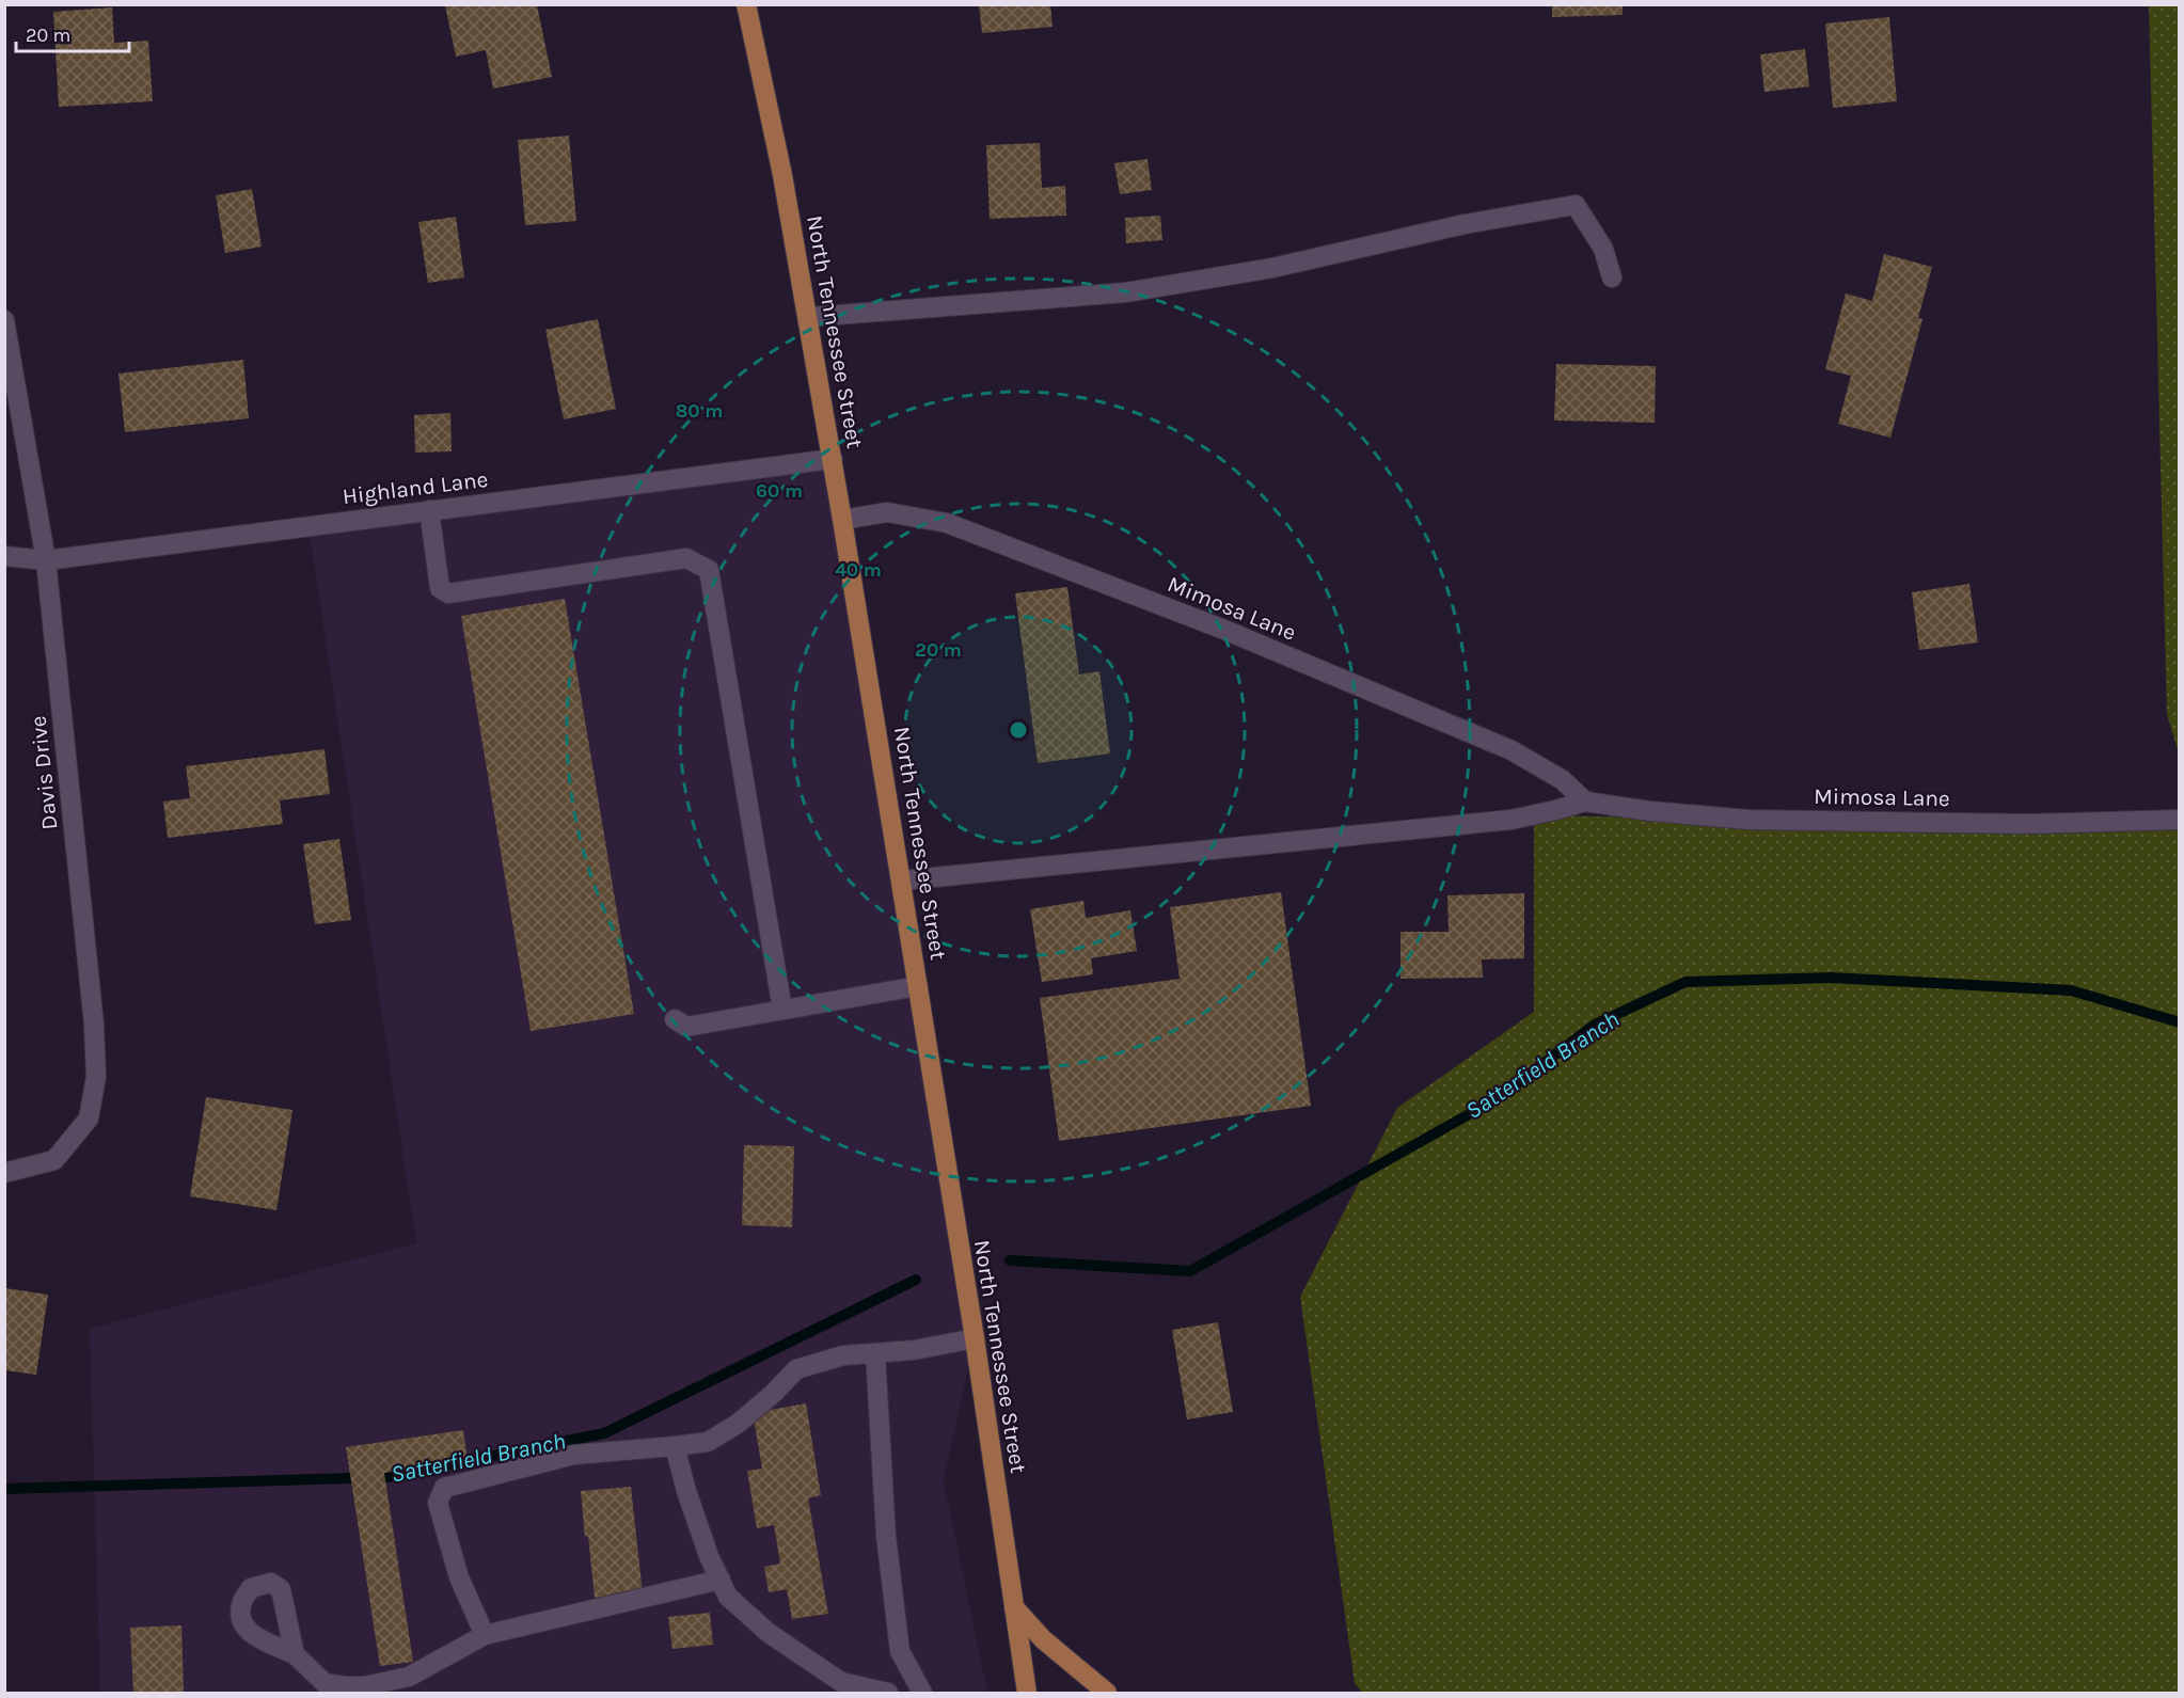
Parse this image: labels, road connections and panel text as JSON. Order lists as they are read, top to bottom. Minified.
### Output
{"streets":{"main road":["North Tennessee Street"],"street":["Highland Lane","Mimosa Lane","Davis Drive"]},"crossings":[["North Tennessee Street","Highland Lane"],["North Tennessee Street","Mimosa Lane"],["Highland Lane","Davis Drive"]],"water":["Satterfield Branch"],"scale_bar":"20 m","rings":["80 m","60 m","40 m","20 m"]}
